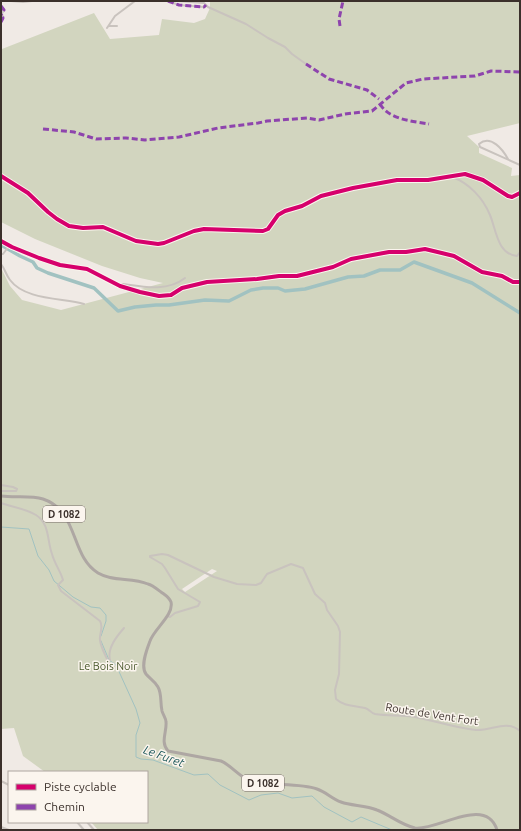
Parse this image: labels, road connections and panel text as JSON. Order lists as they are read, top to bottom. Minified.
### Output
{"streets":{"main road":["D 1082"],"street":["Route de Vent Fort"]},"crossings":[["D 1082","Route de Vent Fort"]],"water":["Le Furet"],"parks":["Le Bois Noir"],"legend":["Piste cyclable","Chemin"]}
